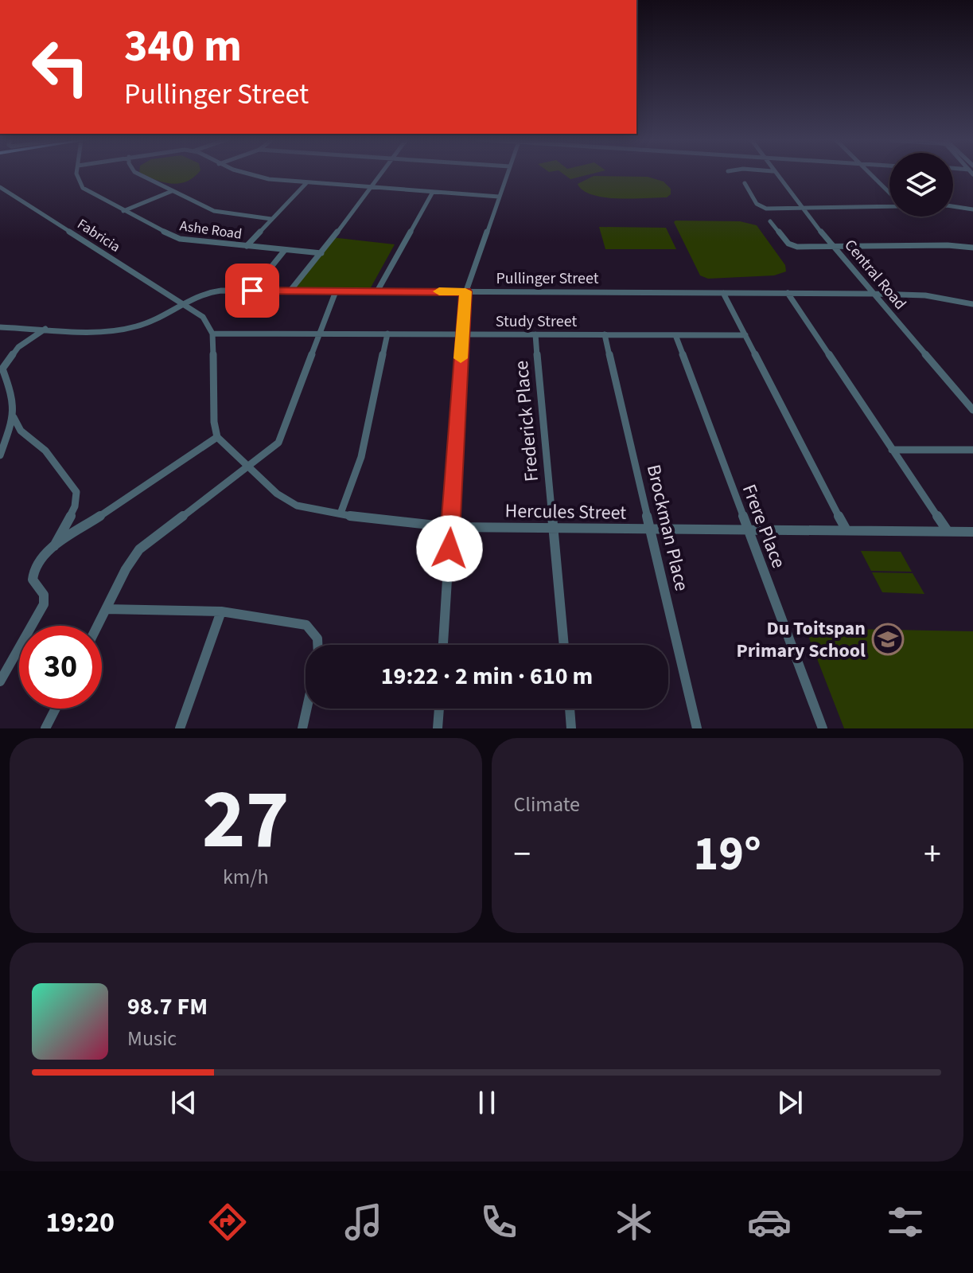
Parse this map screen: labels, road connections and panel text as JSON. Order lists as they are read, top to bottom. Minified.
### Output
{"streets":{"street":["Ashe Road","Fabricia","Central Road","Pullinger Street","Study Street","Frederick Place","Hercules Street","Frere Place","Brockman Place"]},"crossings":[["Fabricia","Pullinger Street"],["Central Road","Pullinger Street"],["Study Street","Frederick Place"],["Study Street","Frere Place"],["Study Street","Brockman Place"],["Frederick Place","Hercules Street"],["Hercules Street","Frere Place"],["Hercules Street","Brockman Place"]],"places":{"school or university":["Du Toitspan Primary School"]},"page":{"turn":["340 m","Pullinger Street"],"limit":"30","trip":"19:22 · 2 min · 610 m","tile":[["27","km/h"],"Climate"],"heat":["−","19°","+"],"song":["98.7 FM","Music"],"tabs":"19:20"}}
